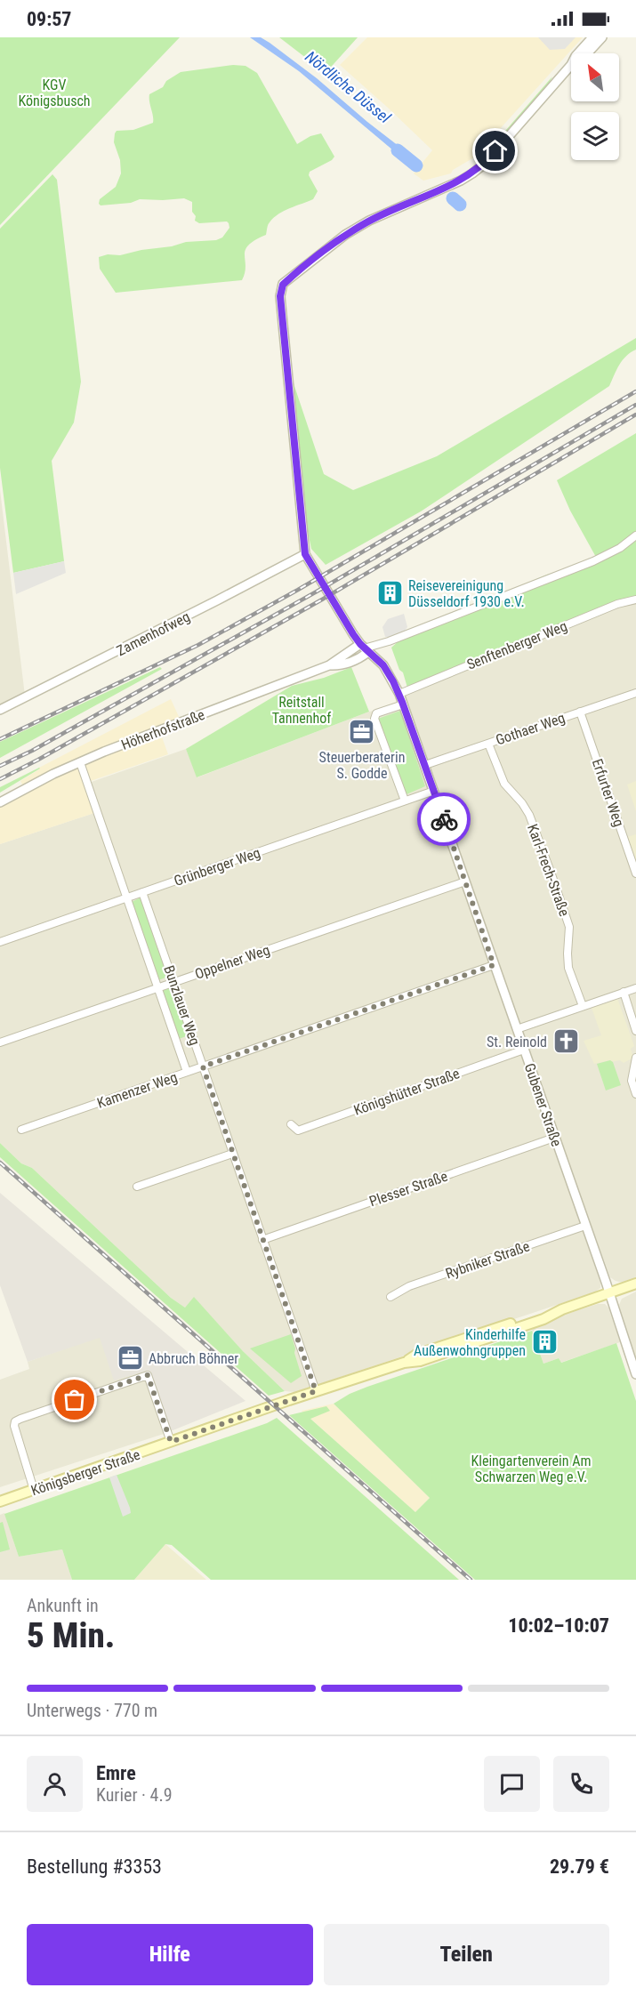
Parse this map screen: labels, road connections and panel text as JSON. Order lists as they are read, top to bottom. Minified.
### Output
{"streets":{"main road":["Königsberger Straße"],"street":["Zamenhofweg","Senftenberger Weg","Gothaer Weg","Höherhofstraße","Erfurter Weg","Grünberger Weg","Karl-Frech-Straße","Oppelner Weg","Bunzlauer Weg","Kamenzer Weg","Königshütter Straße","Gubener Straße","Plesser Straße","Rybniker Straße"]},"crossings":[["Zamenhofweg","Gubener Straße"],["Senftenberger Weg","Gubener Straße"],["Gothaer Weg","Erfurter Weg"],["Gothaer Weg","Karl-Frech-Straße"],["Gothaer Weg","Gubener Straße"],["Höherhofstraße","Bunzlauer Weg"],["Höherhofstraße","Gubener Straße"],["Grünberger Weg","Bunzlauer Weg"],["Grünberger Weg","Gubener Straße"],["Oppelner Weg","Bunzlauer Weg"],["Oppelner Weg","Gubener Straße"],["Bunzlauer Weg","Kamenzer Weg"],["Bunzlauer Weg","Plesser Straße"],["Bunzlauer Weg","Königsberger Straße"],["Kamenzer Weg","Gubener Straße"],["Königshütter Straße","Gubener Straße"],["Gubener Straße","Plesser Straße"],["Gubener Straße","Rybniker Straße"],["Gubener Straße","Königsberger Straße"]],"water":["Nördliche Düssel"],"parks":["KGV Königsbusch","Reitstall Tannenhof","Kleingartenverein Am Schwarzen Weg e.V."],"places":{"building":["Reisevereinigung Düsseldorf 1930 e.V.","Kinderhilfe Außenwohngruppen"],"office":["Steuerberaterin S. Godde","Abbruch Böhner"],"church":["St. Reinold"]},"north":"top left","page":{"status":"09:57","heading":["5 Min.","Ankunft in","10:02–10:07"],"panel":["Emre","Kurier · 4.9","Bestellung #3353","29.79 €"],"bar":"Unterwegs · 770 m","buttons":["Hilfe","Teilen"]}}
